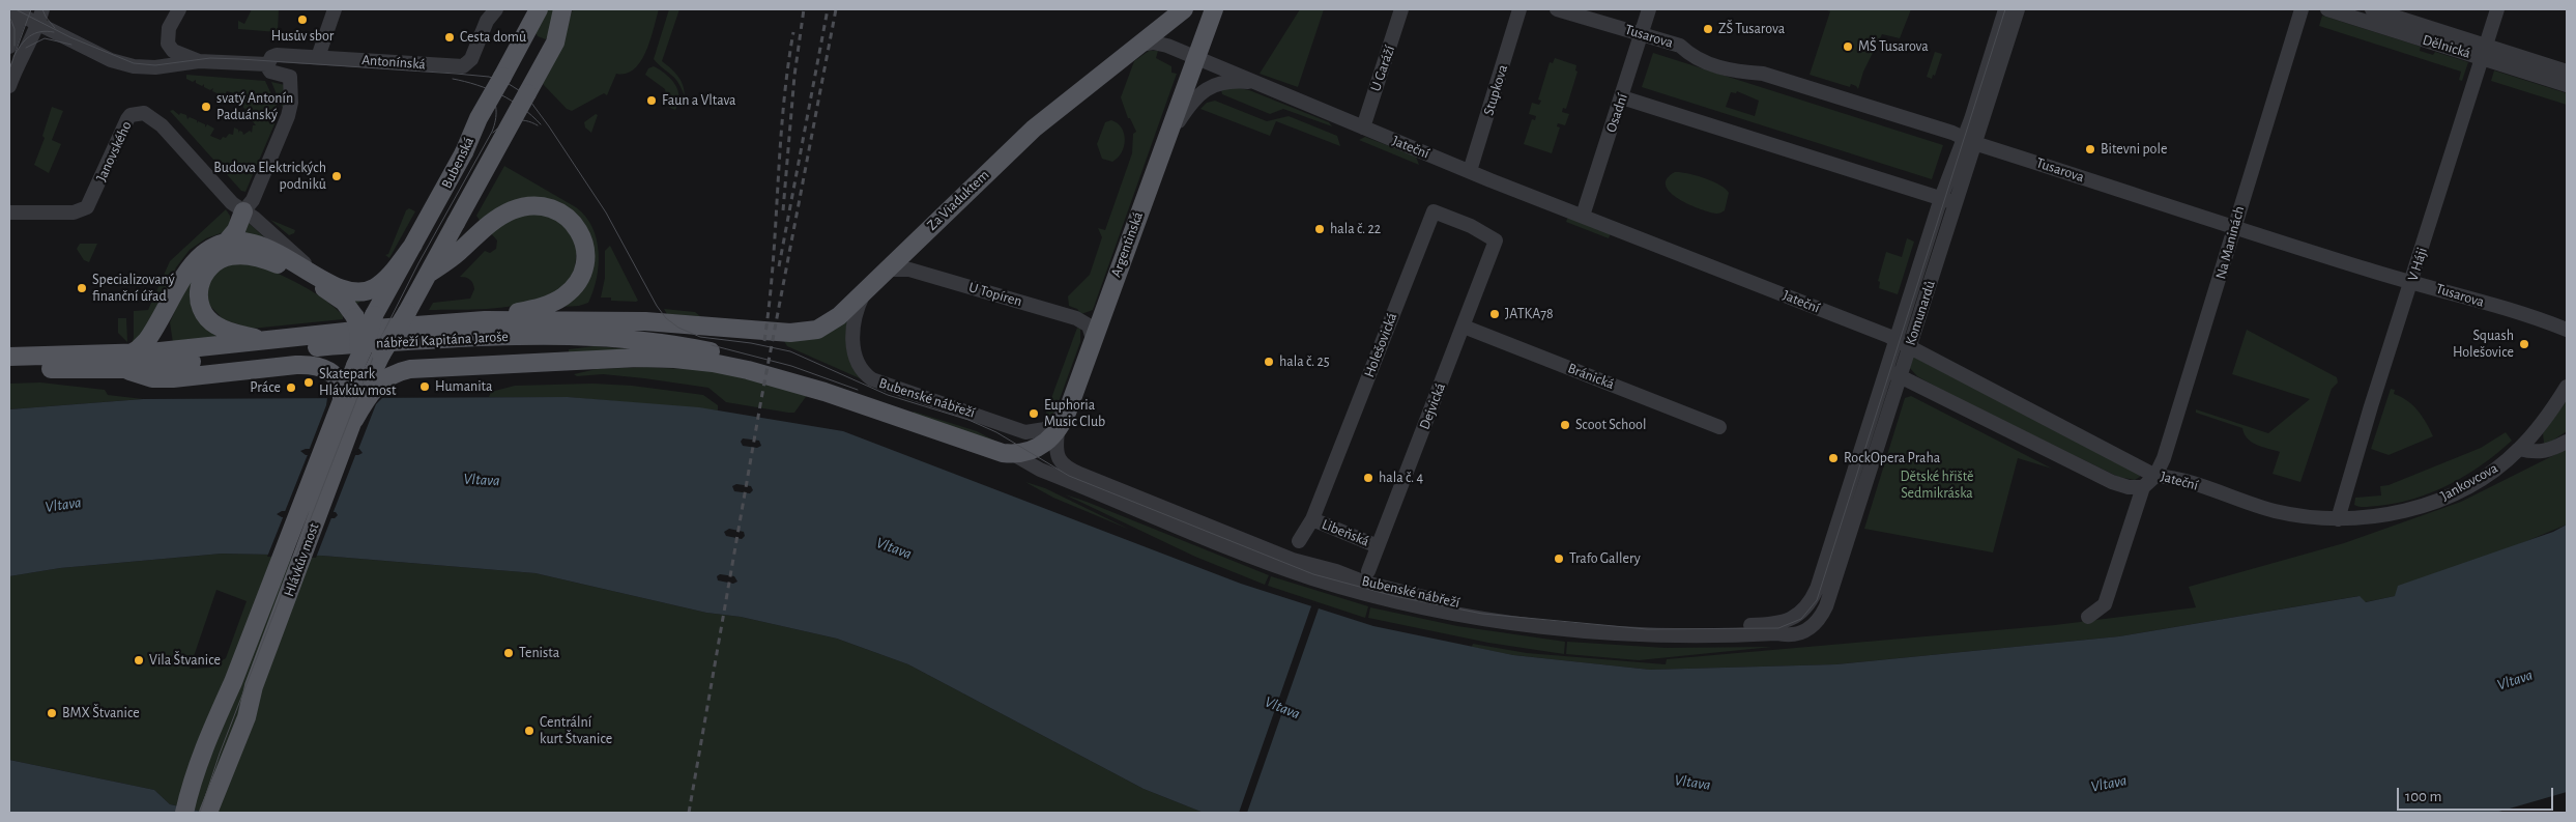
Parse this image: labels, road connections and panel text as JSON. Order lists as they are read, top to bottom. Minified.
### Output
{"streets":{"main road":["Bubenská","Za Viaduktem","Argentinská","nábřeží Kapitána Jaroše","Bubenské nábřeží","Hlávkův most"],"street":["Tusarova","Dělnická","Antonínská","U Garáží","Stupkova","Osadní","Jateční","Janovského","Na Maninách","V Háji","U Topíren","Komunardů","Holešovická","Bránická","Dejvická","Jankovcova","Libeňská"]},"crossings":[["Tusarova","Osadní"],["Tusarova","Na Maninách"],["Tusarova","V Háji"],["Tusarova","Komunardů"],["Dělnická","V Háji"],["U Garáží","Jateční"],["Stupkova","Jateční"],["Osadní","Jateční"],["Jateční","Za Viaduktem"],["Jateční","Na Maninách"],["Jateční","Argentinská"],["Jateční","V Háji"],["Jateční","Komunardů"],["Jateční","Jankovcova"],["Bubenská","Hlávkův most"],["Za Viaduktem","U Topíren"],["Za Viaduktem","nábřeží Kapitána Jaroše"],["Za Viaduktem","Bubenské nábřeží"],["Argentinská","U Topíren"],["Argentinská","Bubenské nábřeží"],["V Háji","Jankovcova"],["Komunardů","Bubenské nábřeží"],["nábřeží Kapitána Jaroše","Bubenské nábřeží"],["Holešovická","Dejvická"],["Holešovická","Libeňská"],["Bránická","Dejvická"],["Dejvická","Libeňská"]],"water":["Vltava"],"parks":["Dětské hřiště Sedmikráska"],"places":["Husův sbor","ZŠ Tusarova","Cesta domů","MŠ Tusarova","Faun a Vltava","svatý Antonín Paduánský","Bitevni pole","Budova Elektrických podniků","hala č. 22","Specializovaný finanční úřad","JATKA78","Squash Holešovice","hala č. 25","Skatepark Hlávkův most","Humanita","Práce","Euphoria Music Club","Scoot School","RockOpera Praha","hala č. 4","Trafo Gallery","Tenista","Vila Štvanice","BMX Štvanice","Centrální kurt Štvanice"],"scale_bar":"100 m"}
